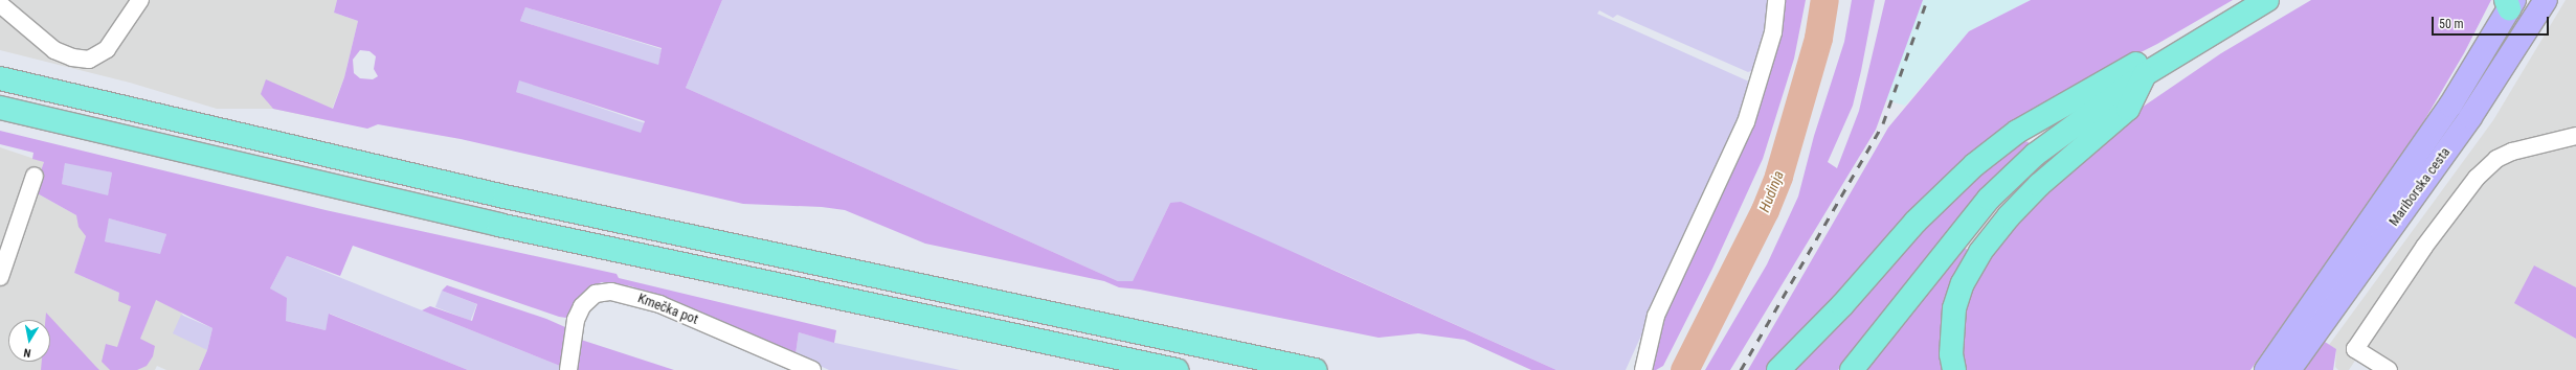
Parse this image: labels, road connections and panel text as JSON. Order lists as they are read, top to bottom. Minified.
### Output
{"streets":{"main road":["Mariborska cesta"],"street":["Kmečka pot"]},"water":["Hudinja"],"scale_bar":"50 m","north":"bottom"}
